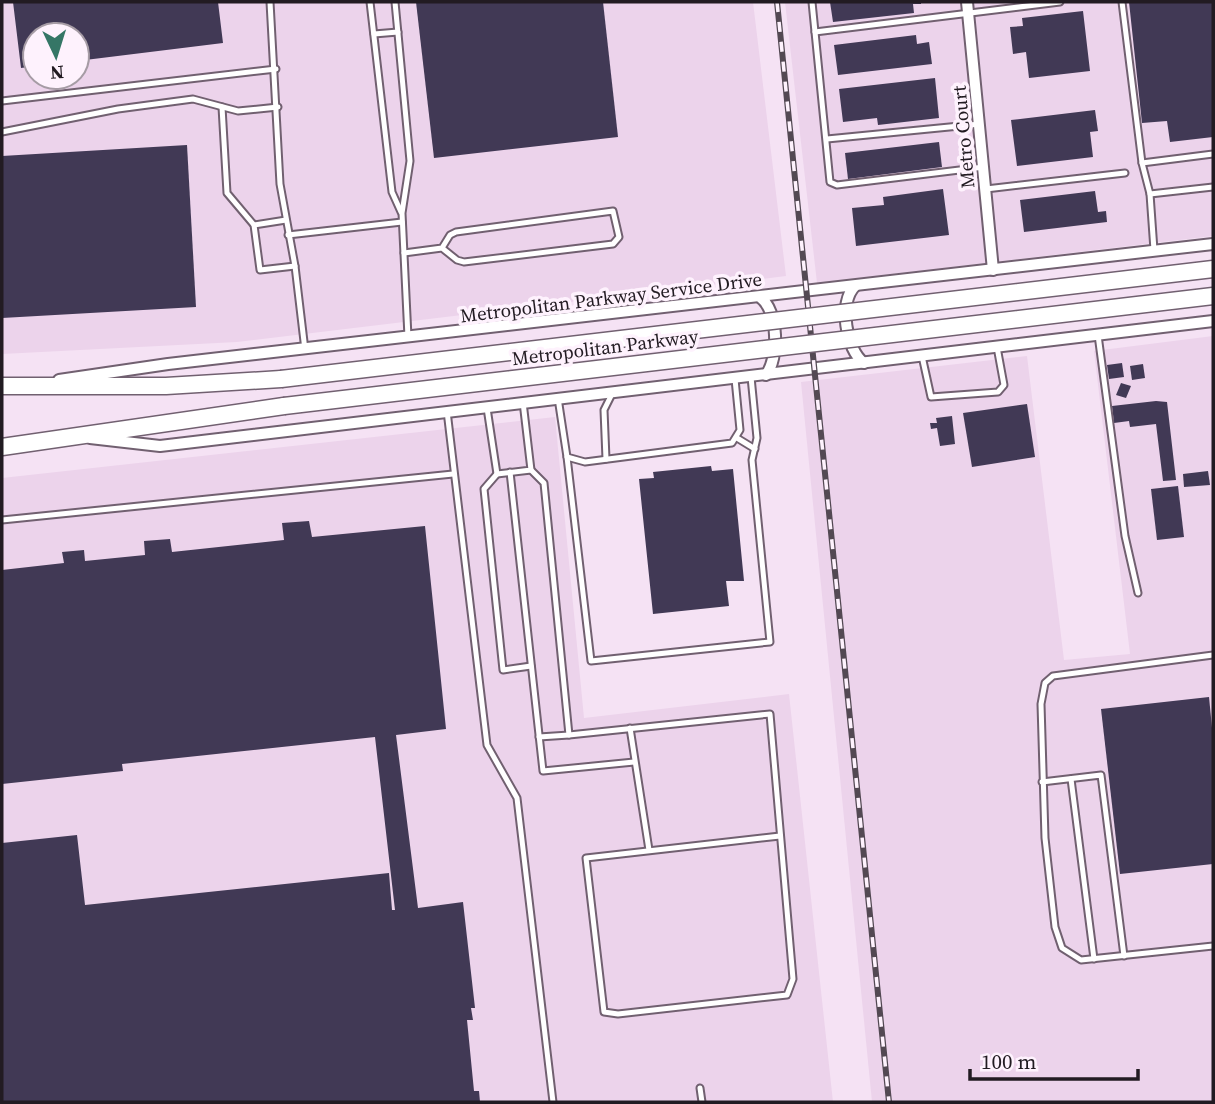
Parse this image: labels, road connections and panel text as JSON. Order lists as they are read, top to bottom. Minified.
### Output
{"streets":{"main road":["Metropolitan Parkway"],"street":["Metro Court","Metropolitan Parkway Service Drive"]},"crossings":[["Metro Court","Metropolitan Parkway Service Drive"],["Metropolitan Parkway Service Drive","Metropolitan Parkway"]],"scale_bar":"100 m","north":"bottom"}
